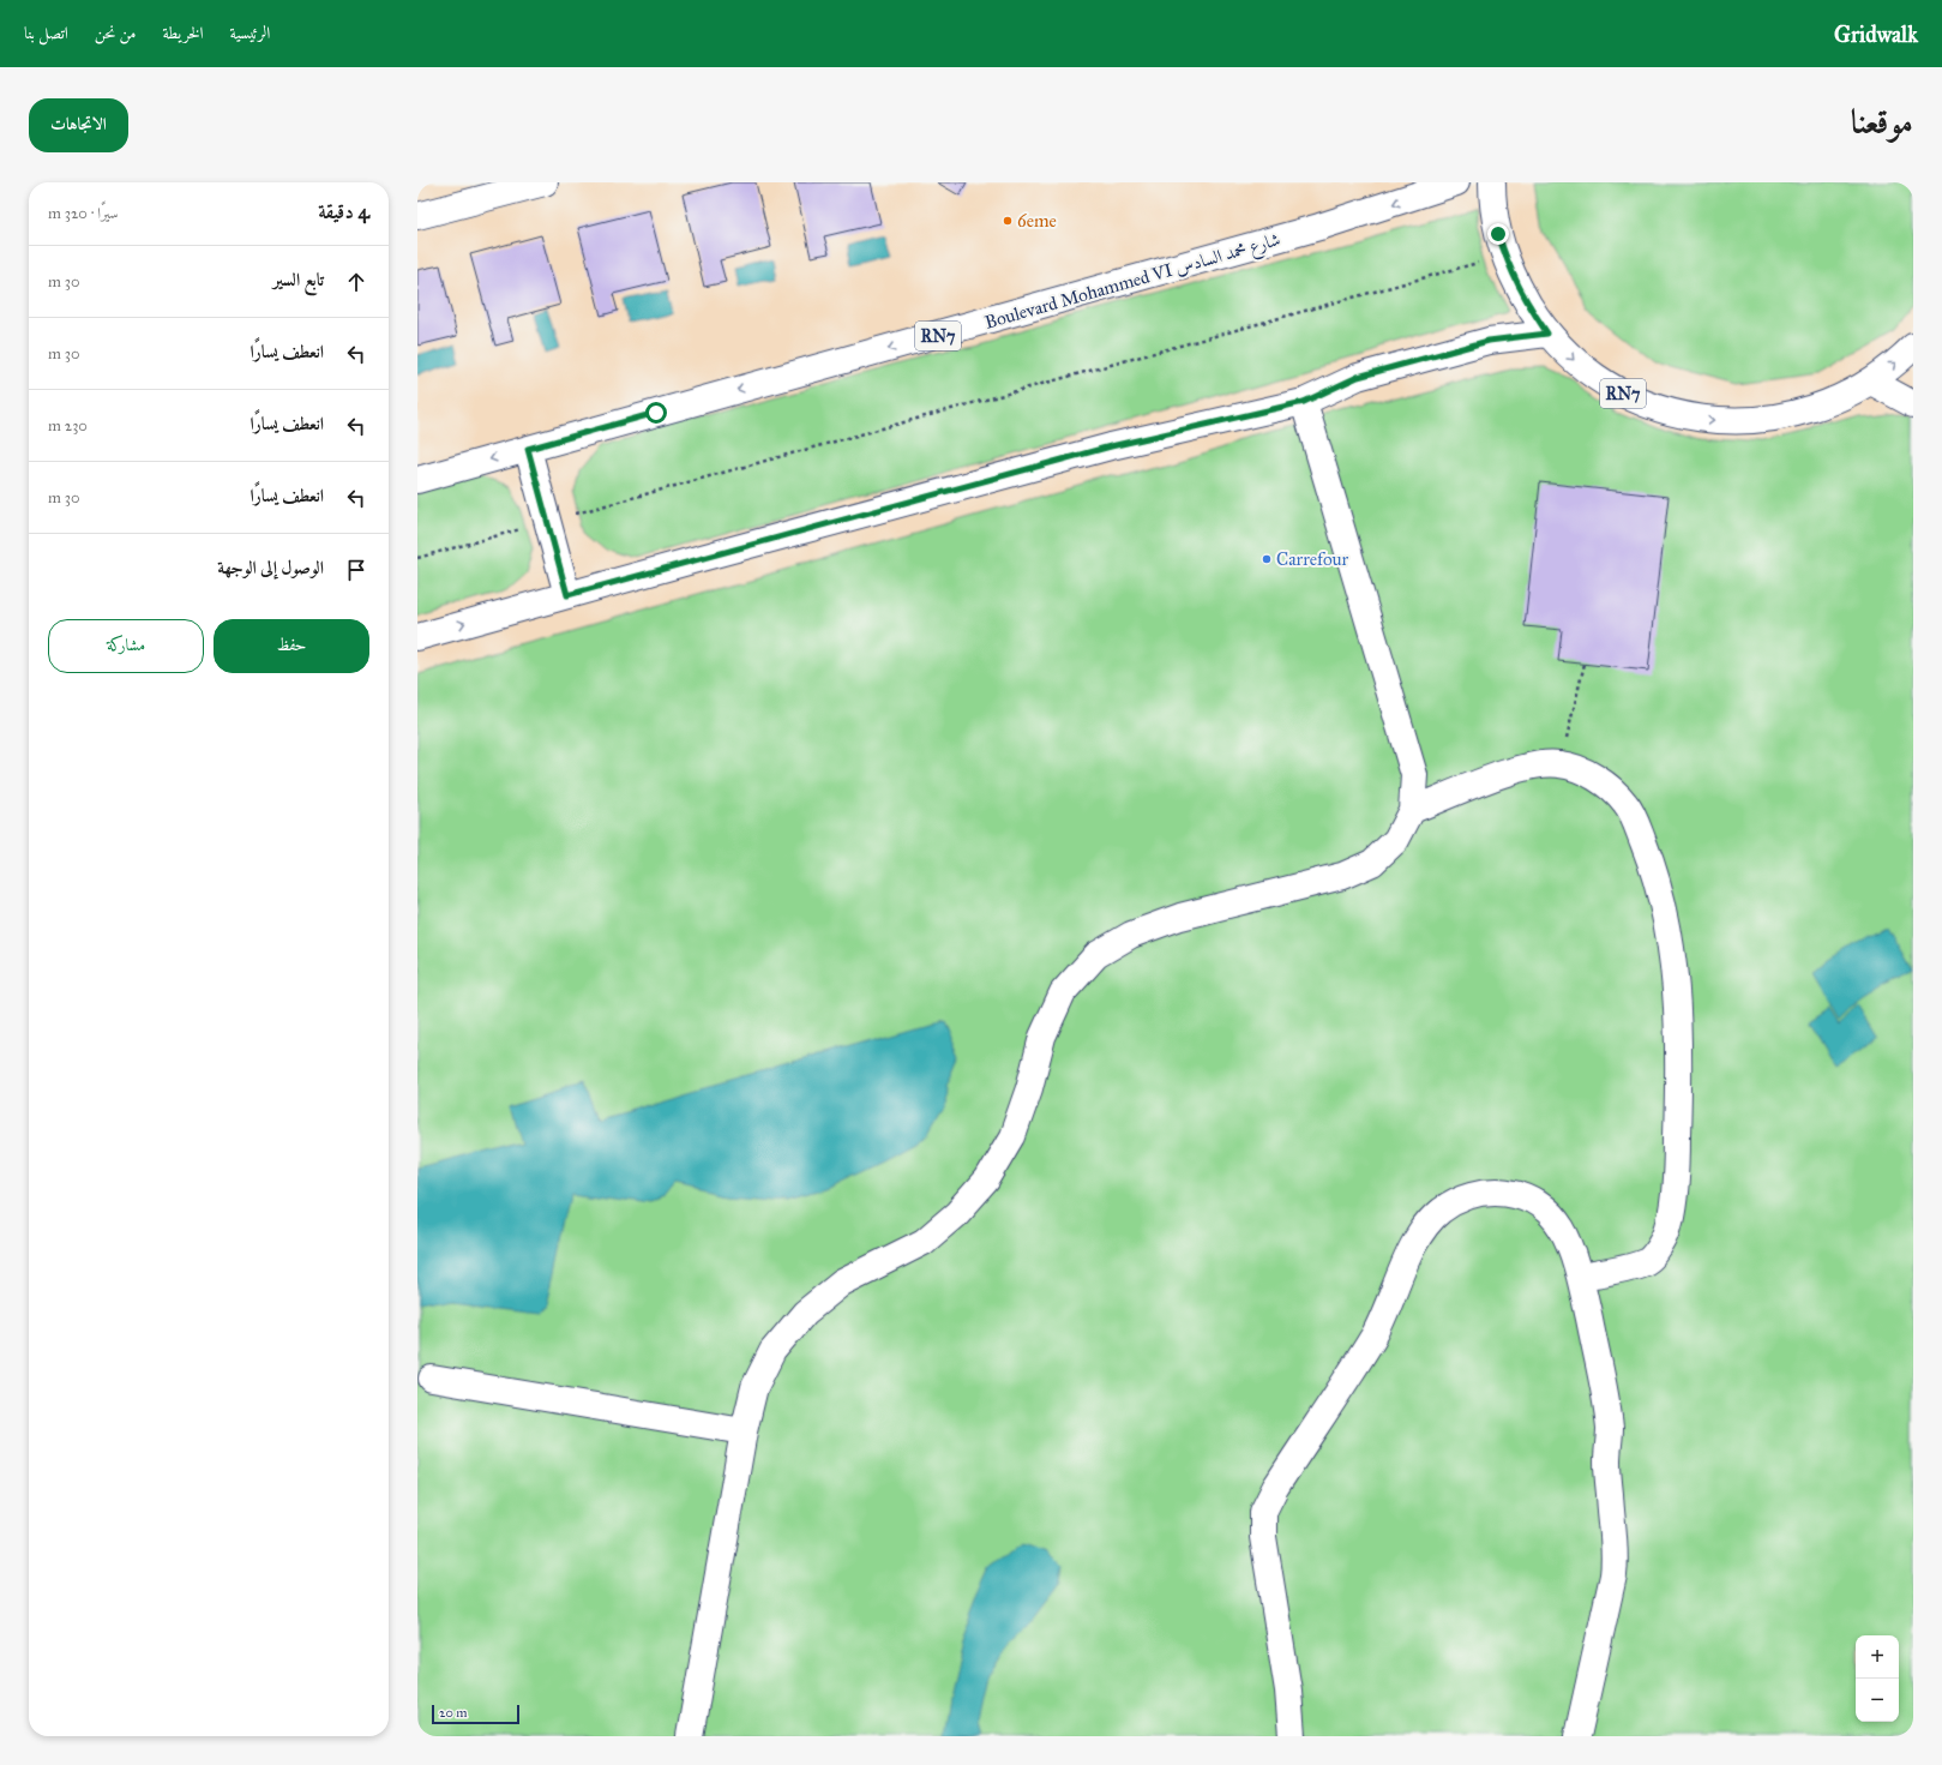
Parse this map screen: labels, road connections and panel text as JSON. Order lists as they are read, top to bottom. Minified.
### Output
{"streets":{"main road":["Boulevard Mohammed VI شارع محمد السادس","RN7"]},"places":["6eme","Carrefour"],"scale_bar":"20 m","page":{"header":"Gridwalk","nav":["الرئيسية","الخريطة","من نحن","اتصل بنا"],"title":"موقعنا","buttons":["الاتجاهات",["حفظ","مشاركة"]],"heading":["4 دقيقة","سيرًا · 320 m"],"list":[["تابع السير","30 m"],["انعطف يسارًا","30 m"],["انعطف يسارًا","230 m"],["انعطف يسارًا","30 m"],"الوصول إلى الوجهة"],"map_buttons":["+","−"],"scale":"20 m"}}
